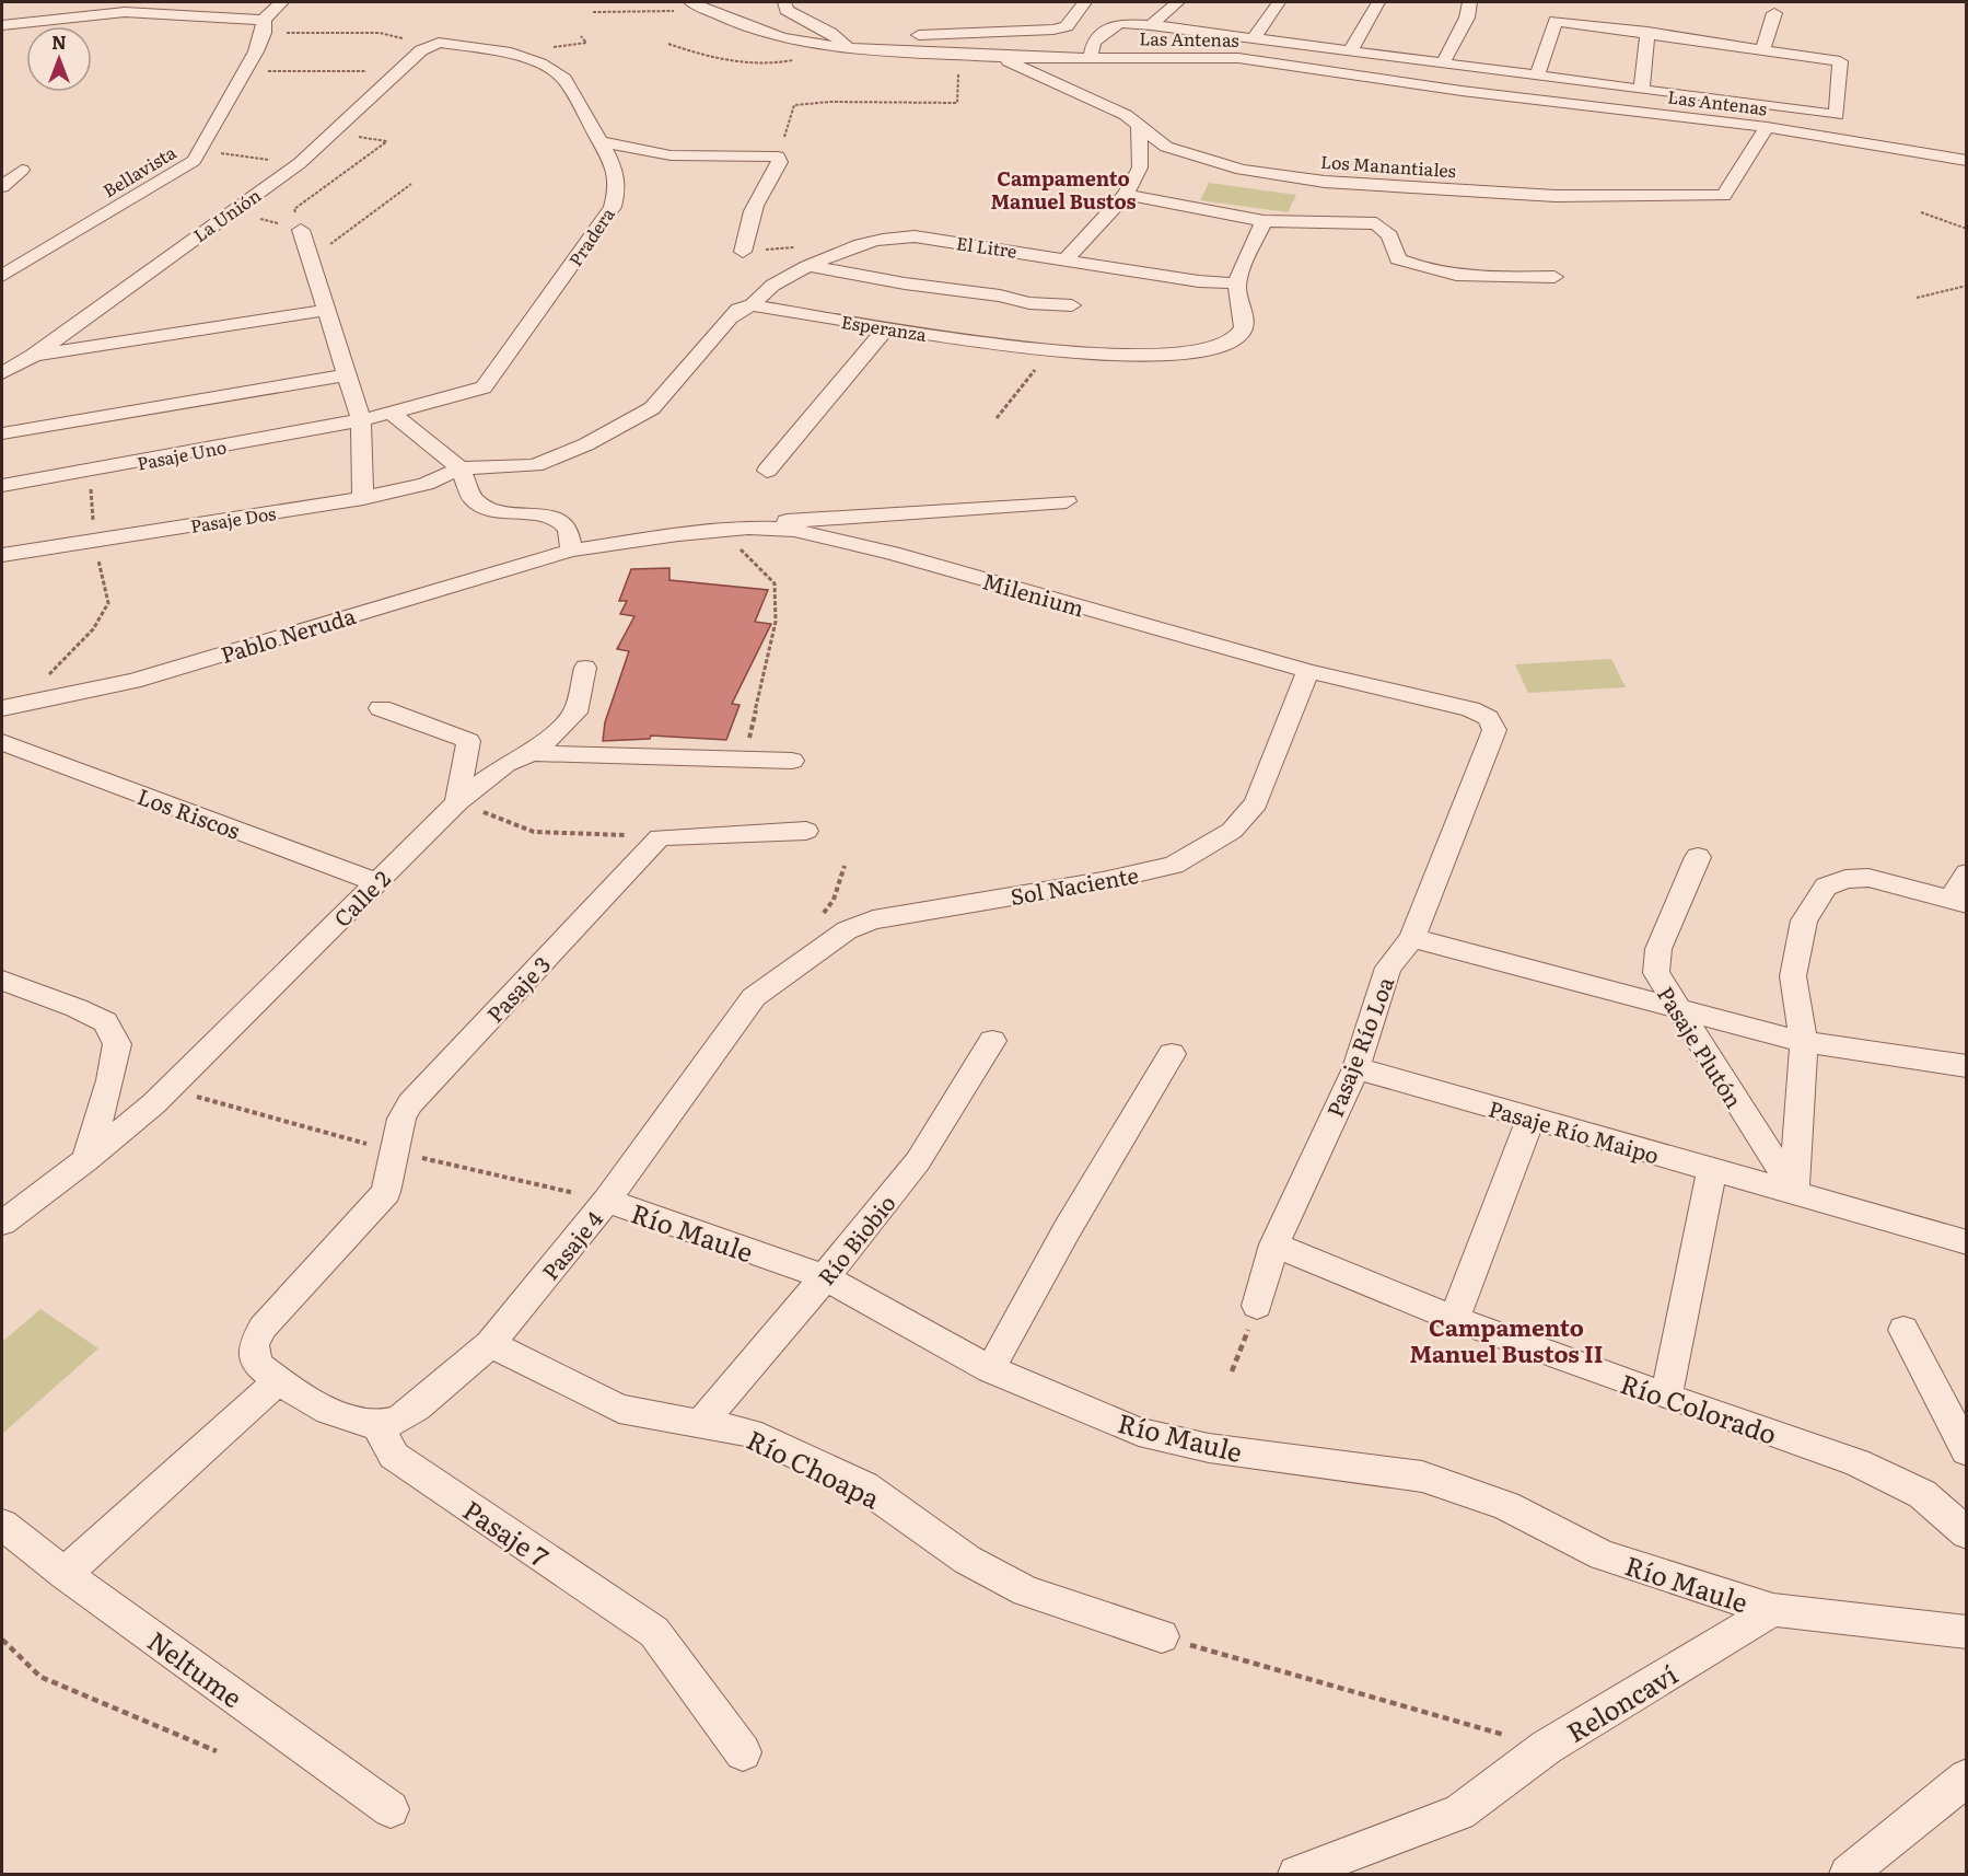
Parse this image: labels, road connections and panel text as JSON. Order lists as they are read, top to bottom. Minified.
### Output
{"streets":{"street":["Las Antenas","Los Manantiales","Bellavista","La Unión","Pradera","El Litre","Esperanza","Pasaje Uno","Pasaje Dos","Milenium","Pablo Neruda","Los Riscos","Sol Naciente","Calle 2","Pasaje 3","Pasaje Río Loa","Pasaje Plutón","Pasaje Río Maipo","Río Maule","Río Biobio","Pasaje 4","Río Colorado","Río Choapa","Pasaje 7","Neltume","Reloncaví"]},"crossings":[["Las Antenas","Los Manantiales"],["La Unión","Pradera"],["Pradera","Pasaje Uno"],["El Litre","Esperanza"],["Milenium","Pablo Neruda"],["Milenium","Sol Naciente"],["Milenium","Pasaje Río Loa"],["Los Riscos","Calle 2"],["Sol Naciente","Pasaje 4"],["Pasaje Río Loa","Pasaje Río Maipo"],["Pasaje Río Loa","Río Colorado"],["Pasaje Plutón","Pasaje Río Maipo"],["Río Maule","Río Biobio"],["Río Maule","Pasaje 4"],["Río Maule","Reloncaví"],["Río Biobio","Río Choapa"],["Pasaje 4","Río Choapa"],["Pasaje 4","Pasaje 7"]],"districts":["Campamento Manuel Bustos","Campamento Manuel Bustos II"],"north":"top"}
